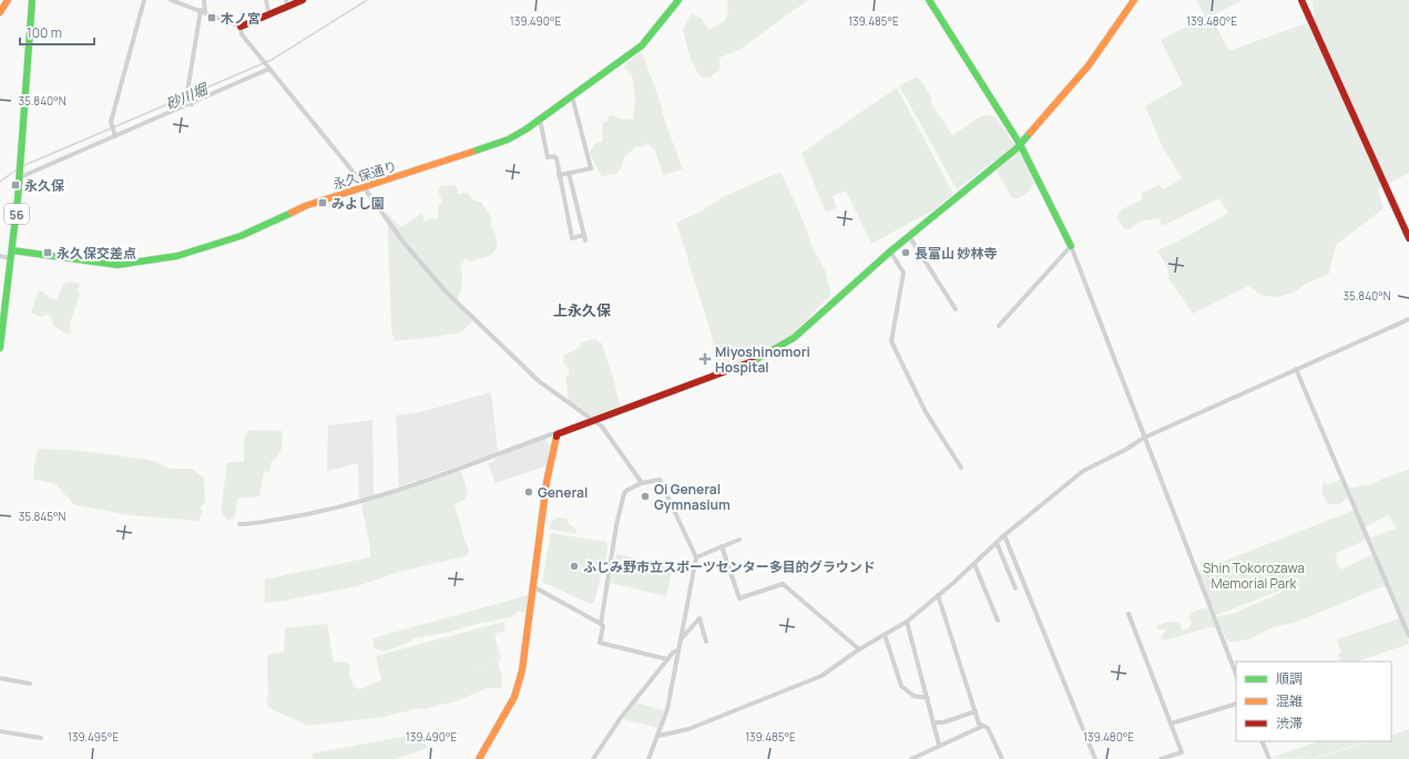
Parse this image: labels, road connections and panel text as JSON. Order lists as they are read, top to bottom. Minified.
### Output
{"streets":{"street":["永久保通り","56"]},"crossings":[["永久保通り","56"]],"districts":["上永久保"],"water":["砂川堀"],"parks":["Shin Tokorozawa Memorial Park"],"places":{"transit":["木ノ宮","永久保","みよし園","永久保交差点"],"other":["長富山 妙林寺","General","Oi General Gymnasium","ふじみ野市⽴スポーツセンター多⽬的グラウンド"],"health":["Miyoshinomori Hospital"]},"legend":["順調","混雑","渋滞"],"scale_bar":"100 m","coordinates":["139.490°E","139.485°E","139.480°E","35.840°N","35.845°N","139.495°E"]}
